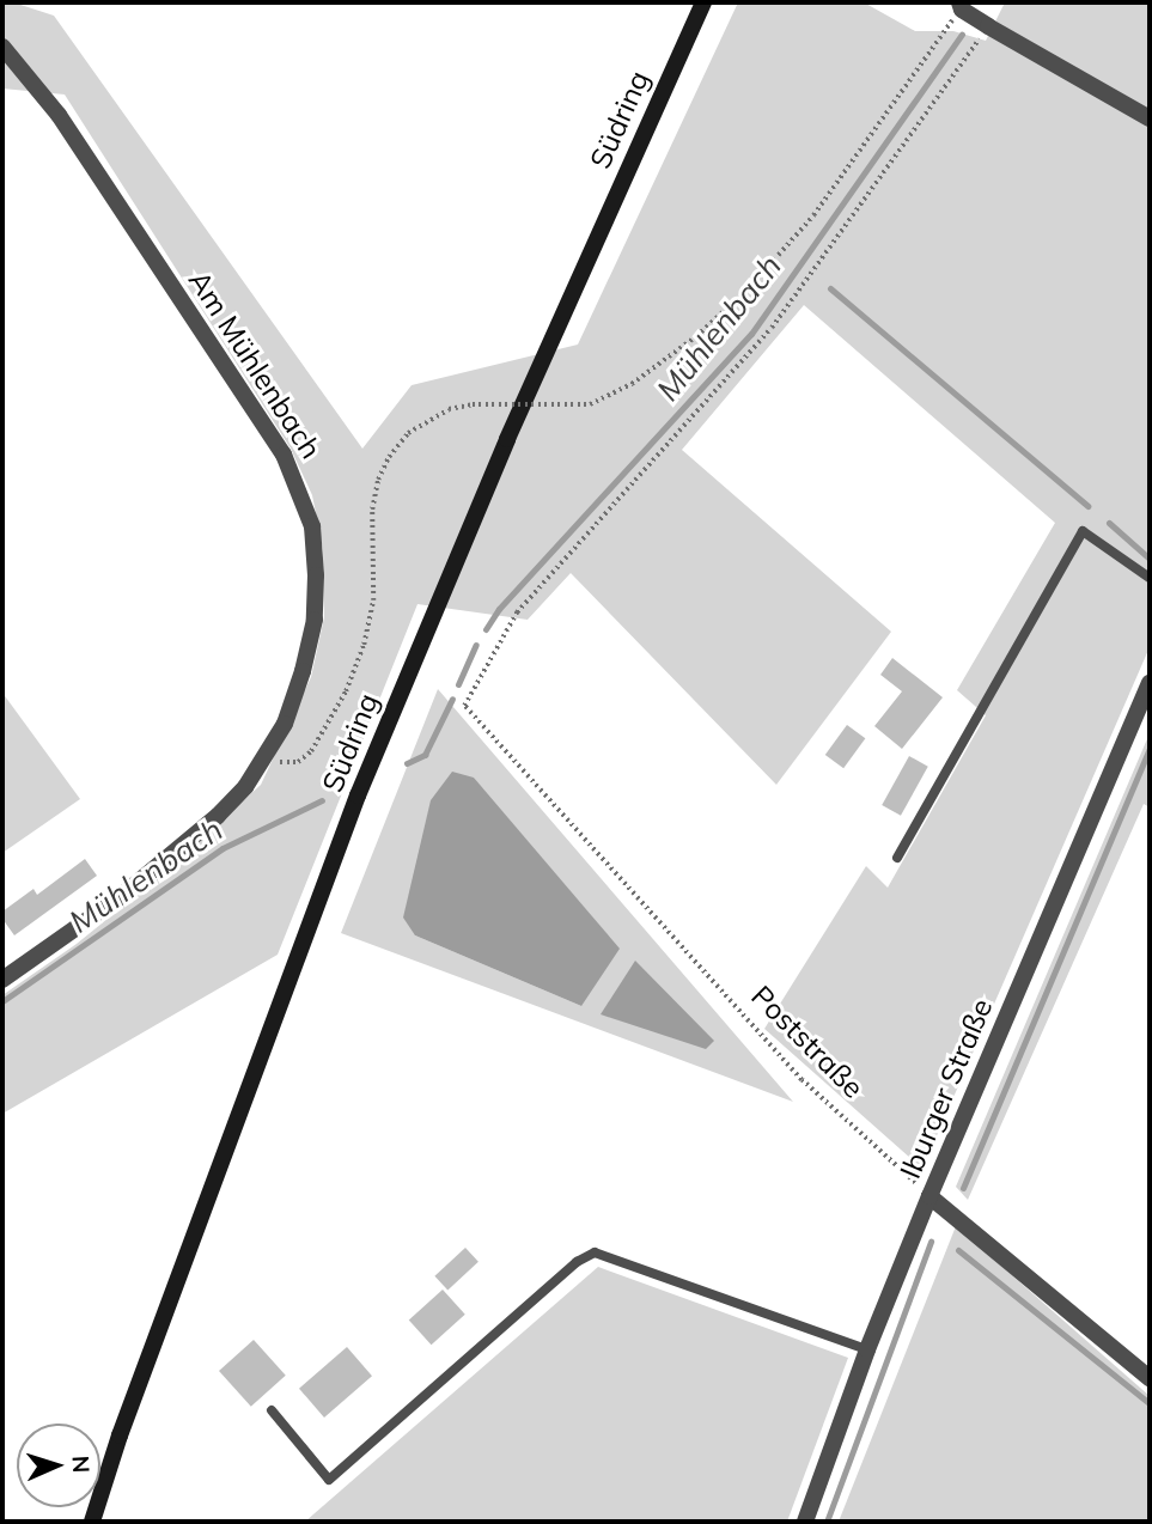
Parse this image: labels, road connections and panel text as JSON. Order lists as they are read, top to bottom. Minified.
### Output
{"streets":{"main road":["Südring"],"street":["Am Mühlenbach","Iburger Straße"],"path":["Poststraße"]},"crossings":[["Poststraße","Iburger Straße"]],"water":["Mühlenbach"],"north":"right"}
